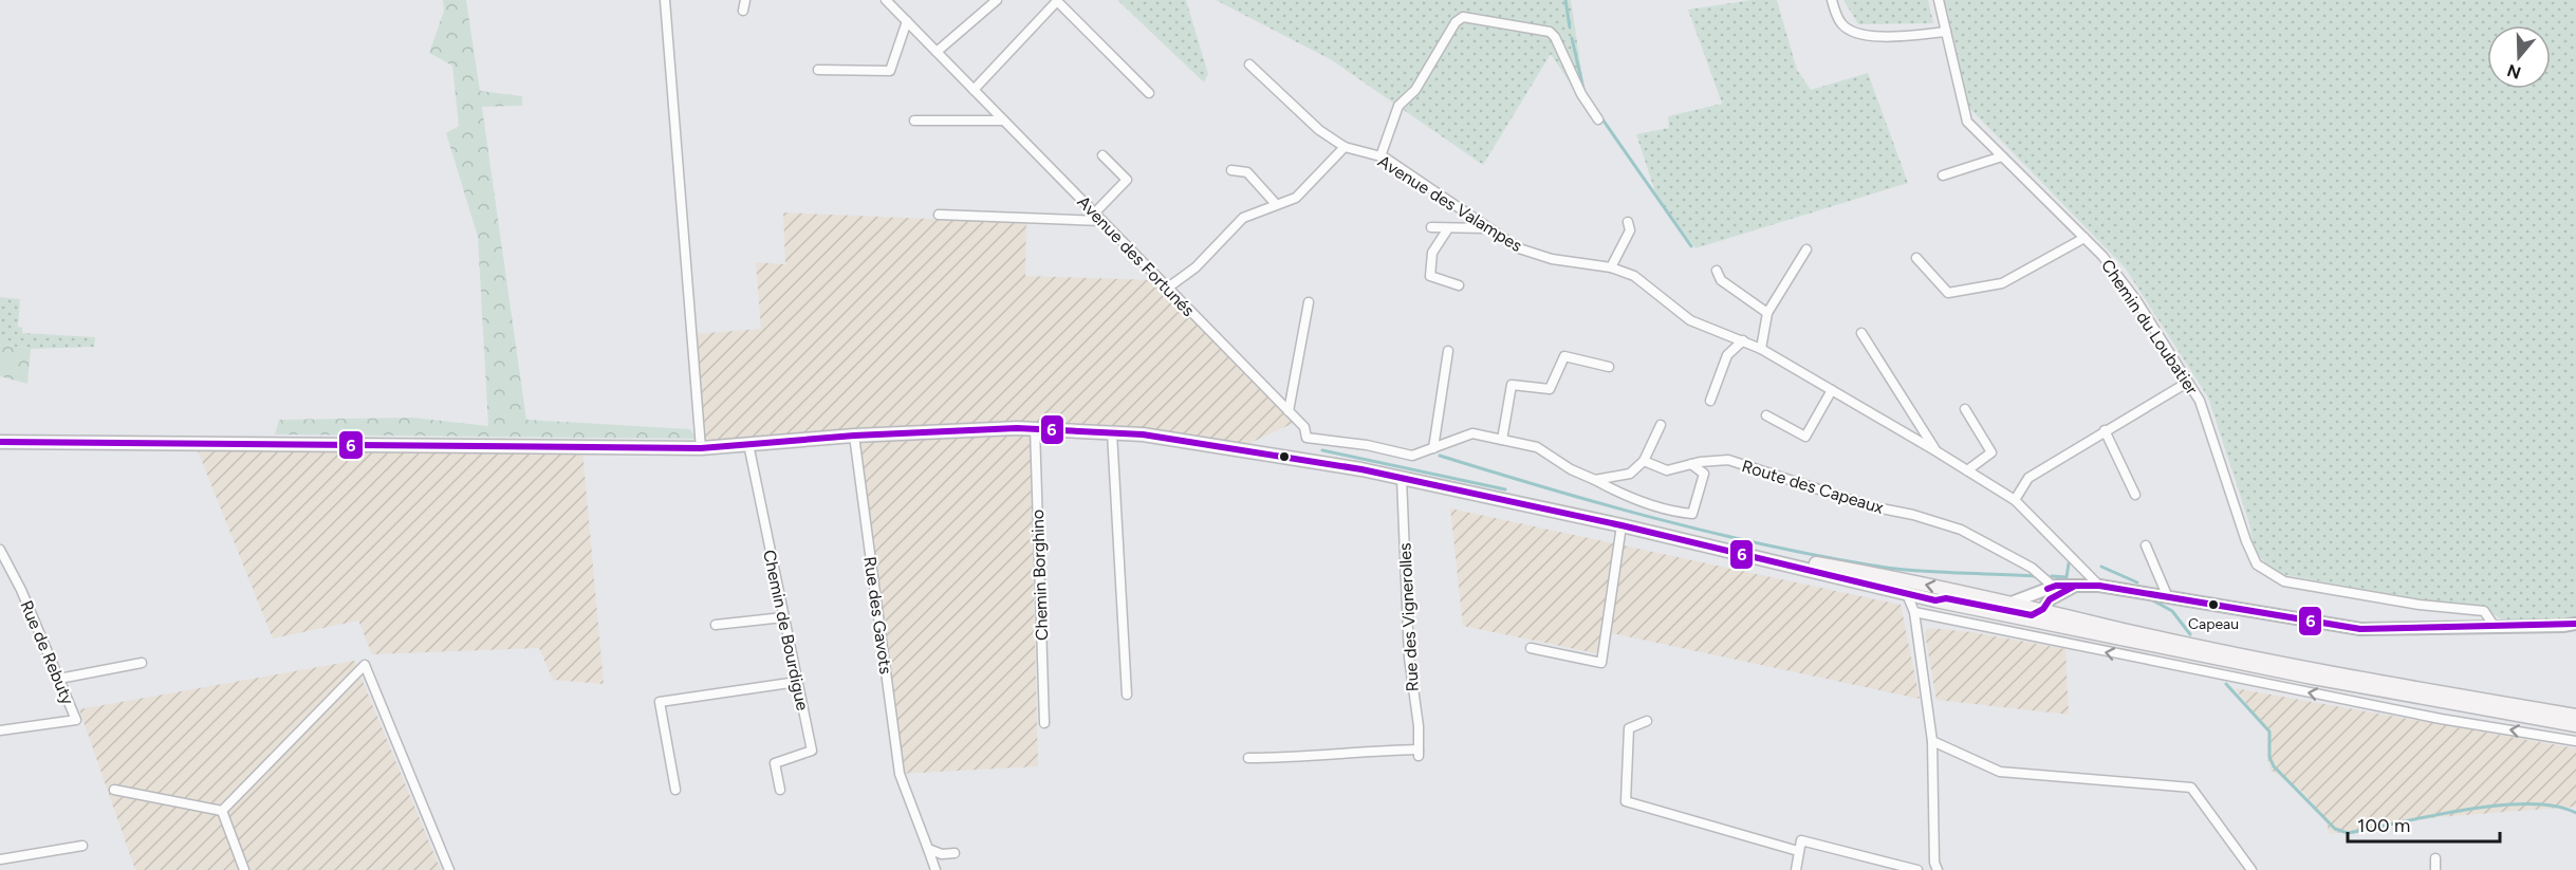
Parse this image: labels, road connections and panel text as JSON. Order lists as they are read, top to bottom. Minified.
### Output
{"streets":{"street":["Avenue des Valampes","Avenue des Fortunés","Chemin du Loubatier","Route des Capeaux","Chemin Borghino","Rue des Gavots","Rue des Vignerolles","Chemin de Bourdigue","Rue de Rebuty"]},"places":["Capeau"],"lines":["transit line 6"],"scale_bar":"100 m","north":"bottom"}
